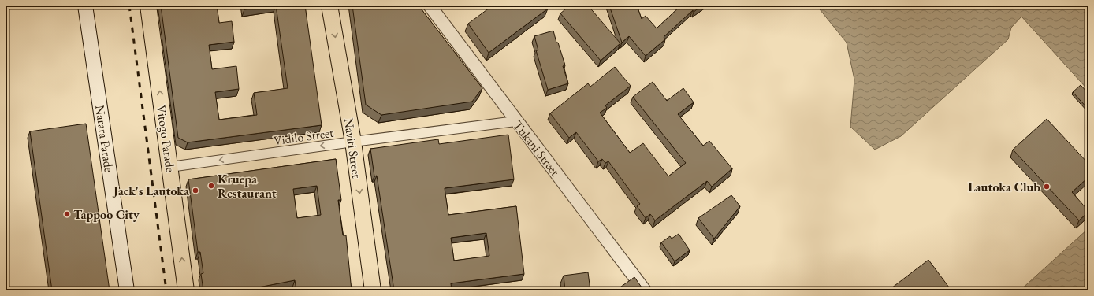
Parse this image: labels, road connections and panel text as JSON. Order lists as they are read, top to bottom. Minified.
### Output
{"streets":{"main road":["Narara Parade","Vitogo Parade","Naviti Street"],"street":["Vidilo Street","Tukani Street"]},"crossings":[["Vidilo Street","Vitogo Parade"],["Vidilo Street","Naviti Street"],["Vidilo Street","Tukani Street"]],"one_way":["Vidilo Street","Vitogo Parade","Naviti Street"],"places":["Kruepa Restaurant","Lautoka Club","Jack's Lautoka","Tappoo City"]}
